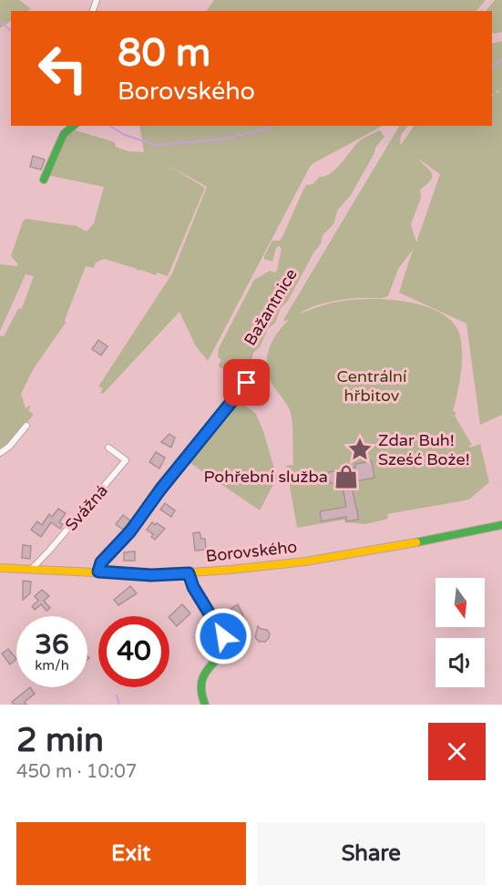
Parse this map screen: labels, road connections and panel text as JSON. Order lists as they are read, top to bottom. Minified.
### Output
{"streets":{"main road":["Borovského"],"street":["Svážná"],"path":["Bažantnice"]},"crossings":[["Svážná","Borovského"]],"parks":["Centrální hřbitov"],"places":{"place":["Zdar Buh! Sześć Boże!"],"shop":["Pohřební služba"]},"north":"bottom","page":{"turn":["80 m","Borovského"],"speed":"36 km/h","limit":"40","heading":["2 min","450 m · 10:07"],"buttons":["Exit","Share"]}}
